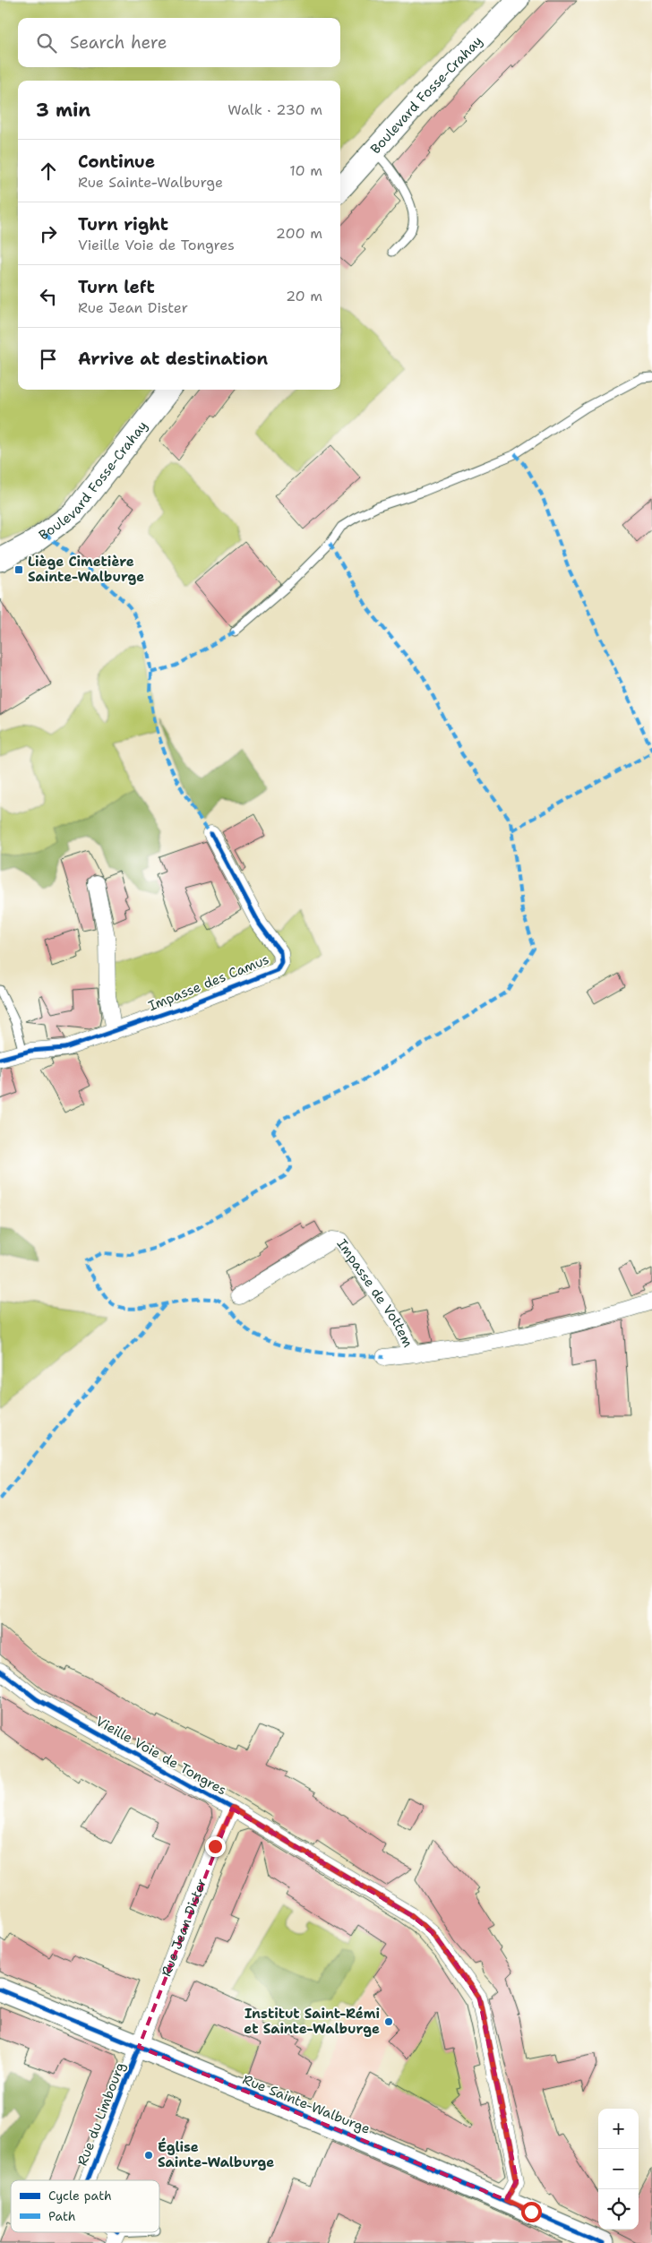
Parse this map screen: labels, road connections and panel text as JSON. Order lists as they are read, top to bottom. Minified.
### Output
{"streets":{"street":["Boulevard Fosse-Crahay","Impasse des Camus","Impasse de Vottem","Vieille Voie de Tongres","Rue Jean Dister","Rue Sainte-Walburge","Rue du Limbourg"]},"crossings":[["Vieille Voie de Tongres","Rue Jean Dister"],["Vieille Voie de Tongres","Rue Sainte-Walburge"],["Rue Jean Dister","Rue Sainte-Walburge"],["Rue Jean Dister","Rue du Limbourg"],["Rue Sainte-Walburge","Rue du Limbourg"]],"places":{"transit":["Liège Cimetière Sainte-Walburge"],"other":["Institut Saint-Rémi et Sainte-Walburge","Église Sainte-Walburge"]},"legend":["Cycle path","Path"],"page":{"search":"Search here","heading":["3 min","Walk · 230 m"],"list":[["Continue","Rue Sainte-Walburge","10 m"],["Turn right","Vieille Voie de Tongres","200 m"],["Turn left","Rue Jean Dister","20 m"],"Arrive at destination"],"map_buttons":["+","−"]}}
